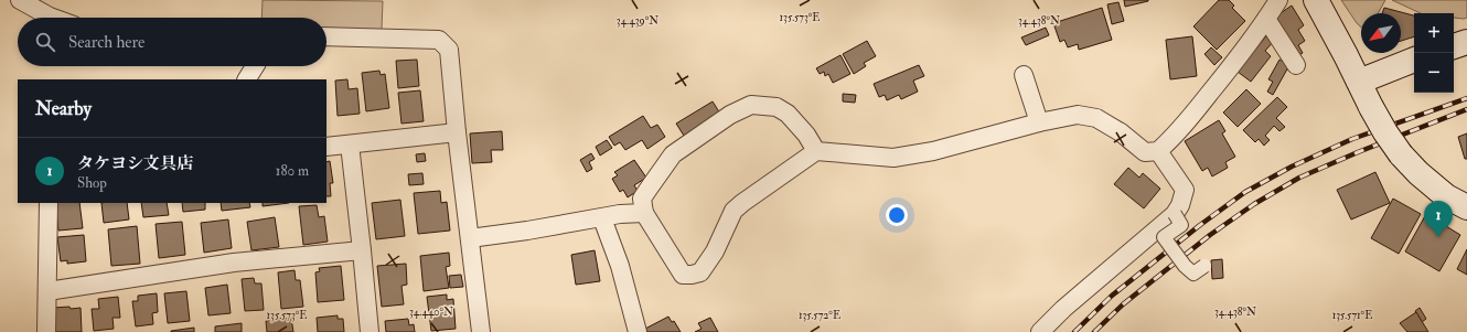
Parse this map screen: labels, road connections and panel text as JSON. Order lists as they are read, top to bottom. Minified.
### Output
{"north":"bottom left","page":{"map_buttons":["+","−"],"search":"Search here","heading":"Nearby","list":[{"mark":"1","name":"タケヨシ文具店","note":"Shop","value":"180 m"}],"pins":"1"},"coordinates":["135.573°E","34.439°N","34.438°N","34.440°N","135.572°E","135.571°E"]}
